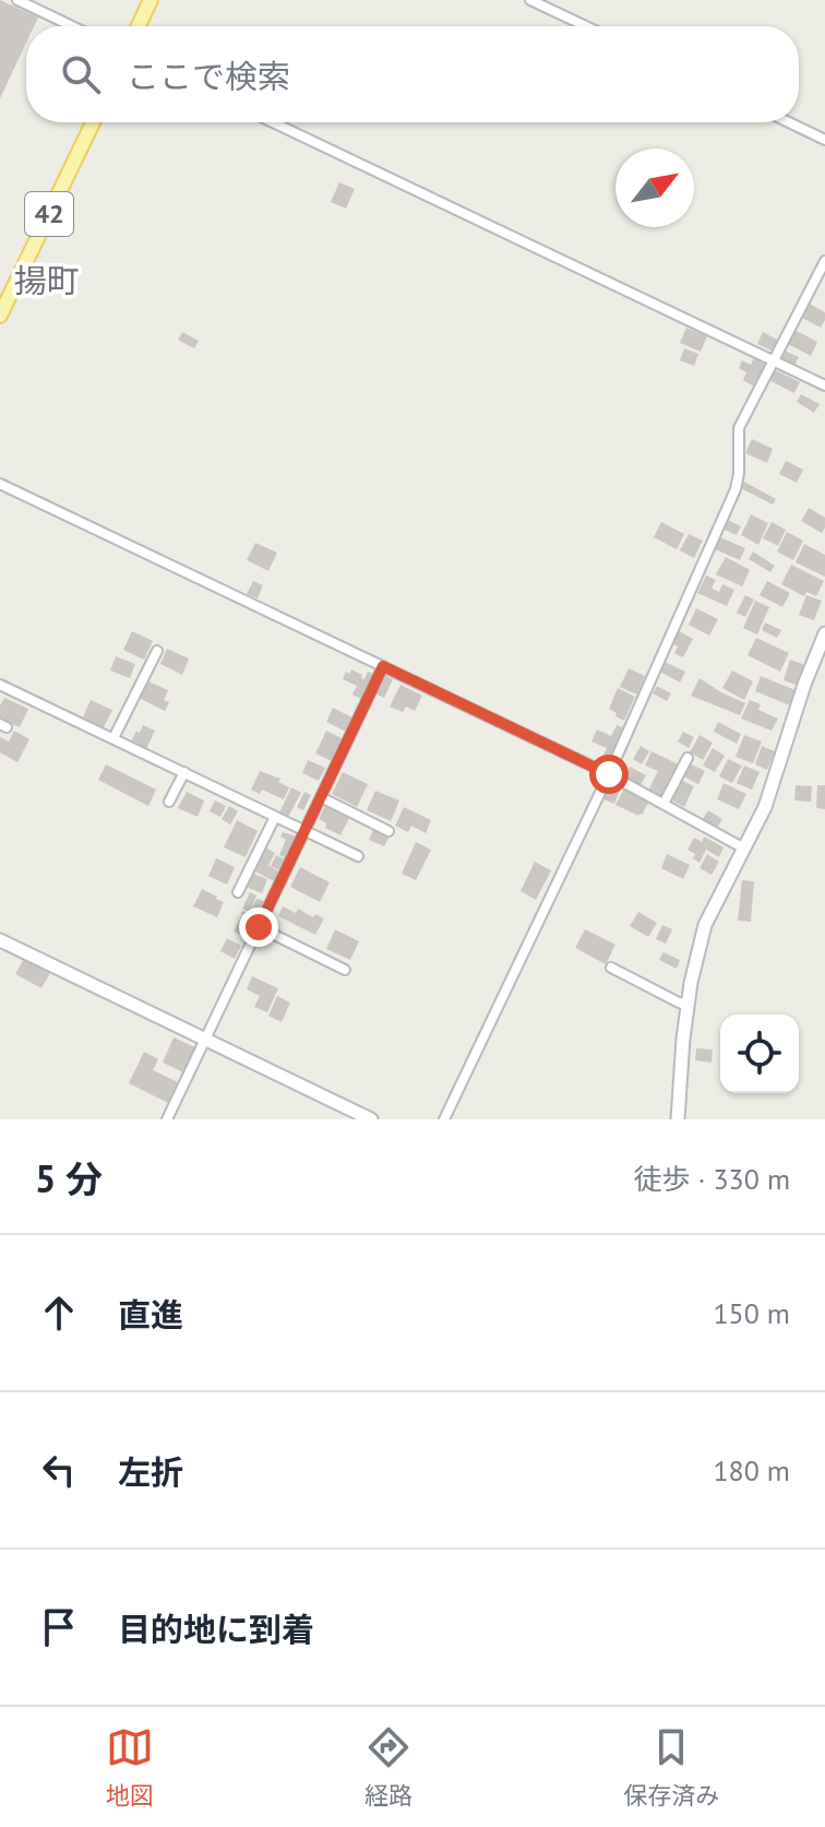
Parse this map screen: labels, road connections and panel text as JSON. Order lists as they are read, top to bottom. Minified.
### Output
{"streets":{"main road":["42"]},"districts":["揚町"],"north":"top right","page":{"search":"ここで検索","heading":["5 分","徒歩 · 330 m"],"list":[["直進","150 m"],["左折","180 m"],"目的地に到着"],"nav":["地図","経路","保存済み"]}}
